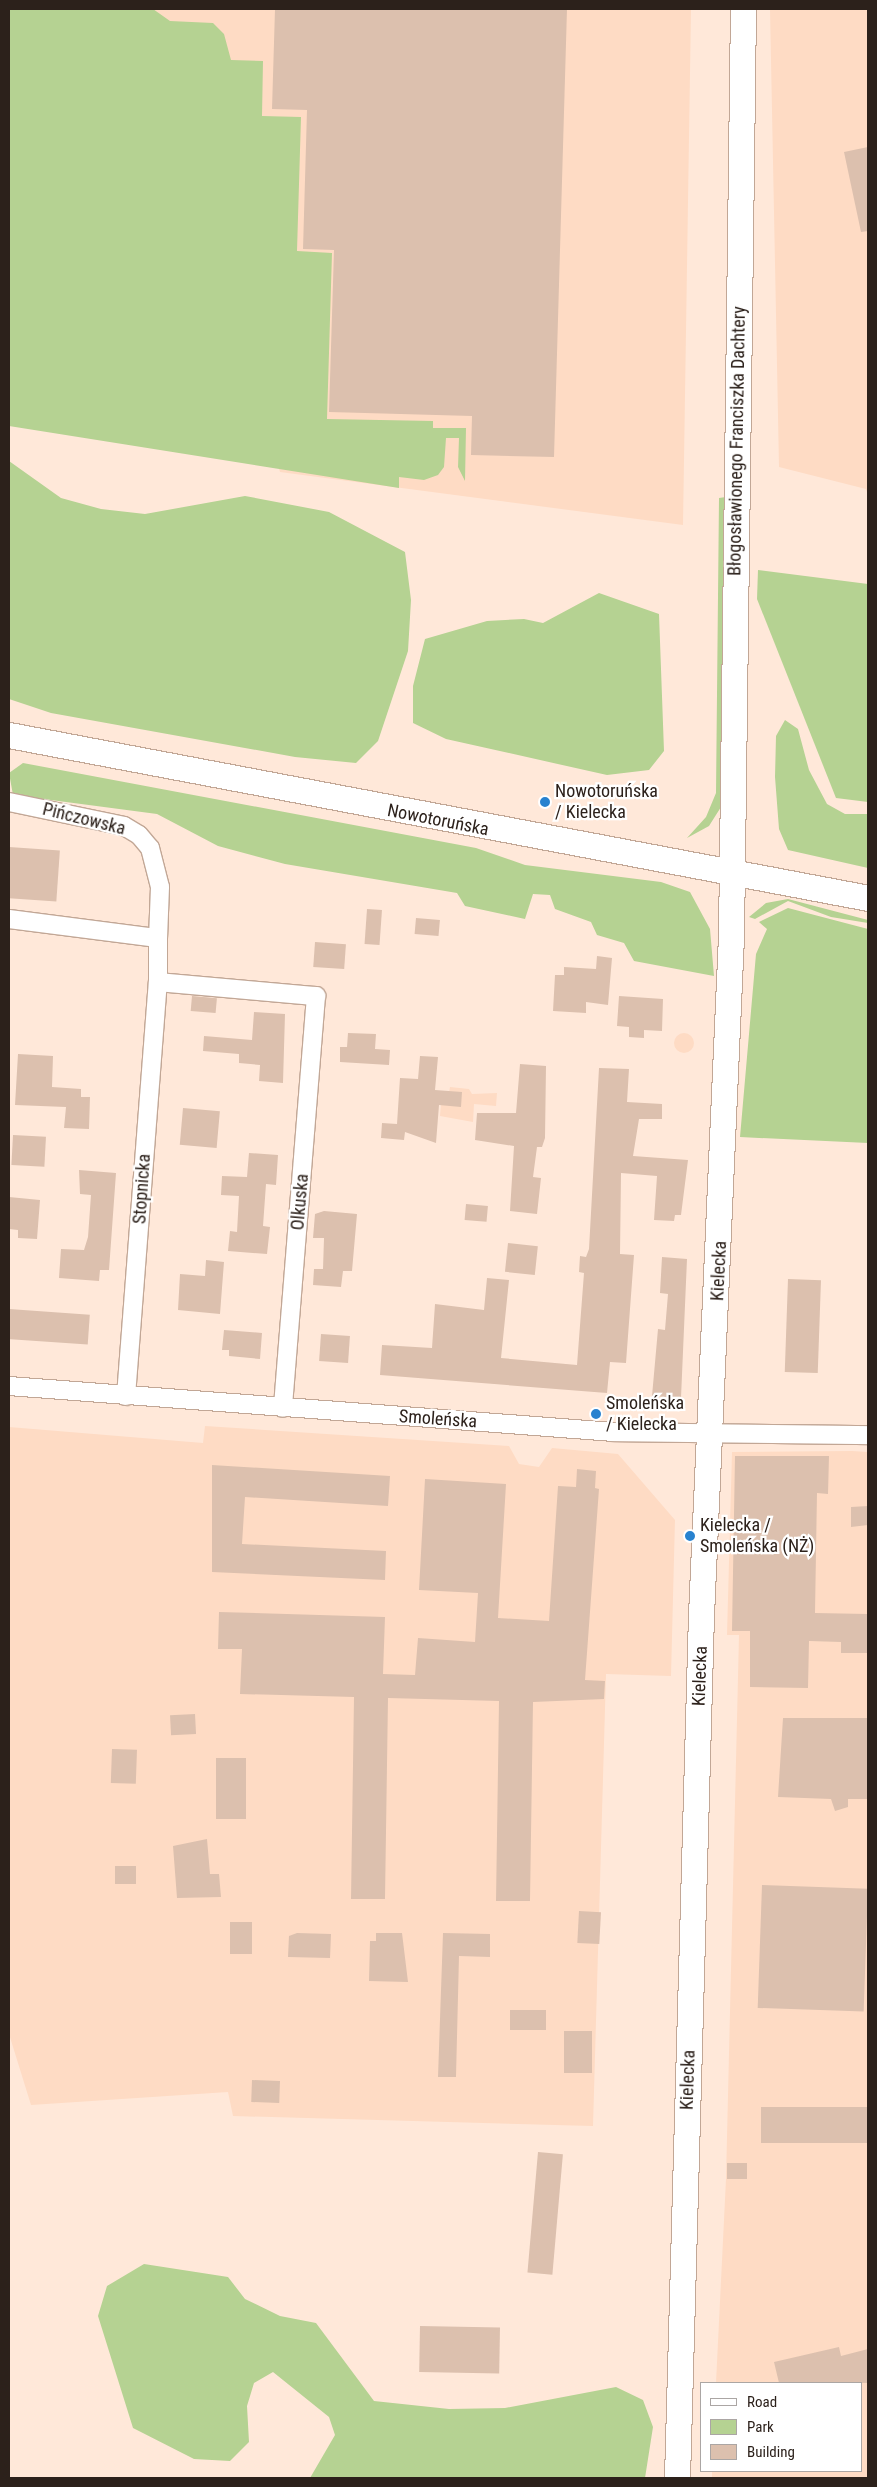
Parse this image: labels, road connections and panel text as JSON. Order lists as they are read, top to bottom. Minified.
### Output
{"streets":{"street":["Błogosławionego Franciszka Dachtery","Pińczowska","Nowotoruńska","Stopnicka","Olkuska","Kielecka","Smoleńska"]},"crossings":[["Błogosławionego Franciszka Dachtery","Nowotoruńska"],["Błogosławionego Franciszka Dachtery","Kielecka"],["Pińczowska","Stopnicka"],["Pińczowska","Olkuska"],["Nowotoruńska","Kielecka"],["Stopnicka","Olkuska"],["Stopnicka","Smoleńska"],["Olkuska","Smoleńska"],["Kielecka","Smoleńska"]],"places":["Nowotoruńska / Kielecka","Smoleńska / Kielecka","Kielecka / Smoleńska (NŻ)"],"legend":["Road","Park","Building"]}
